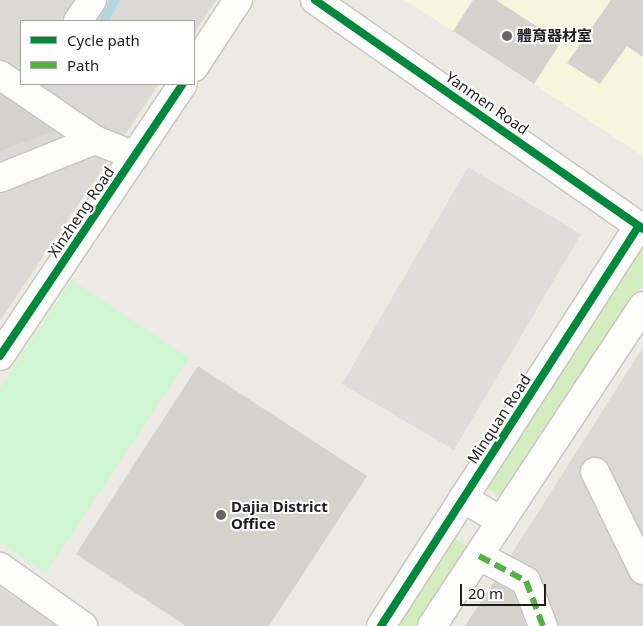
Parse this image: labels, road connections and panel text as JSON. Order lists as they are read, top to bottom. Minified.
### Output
{"streets":{"street":["Yanmen Road","Xinzheng Road","Minquan Road"]},"crossings":[["Yanmen Road","Minquan Road"]],"places":["體育器材室","Dajia District Office"],"legend":["Cycle path","Path"],"scale_bar":"20 m"}
